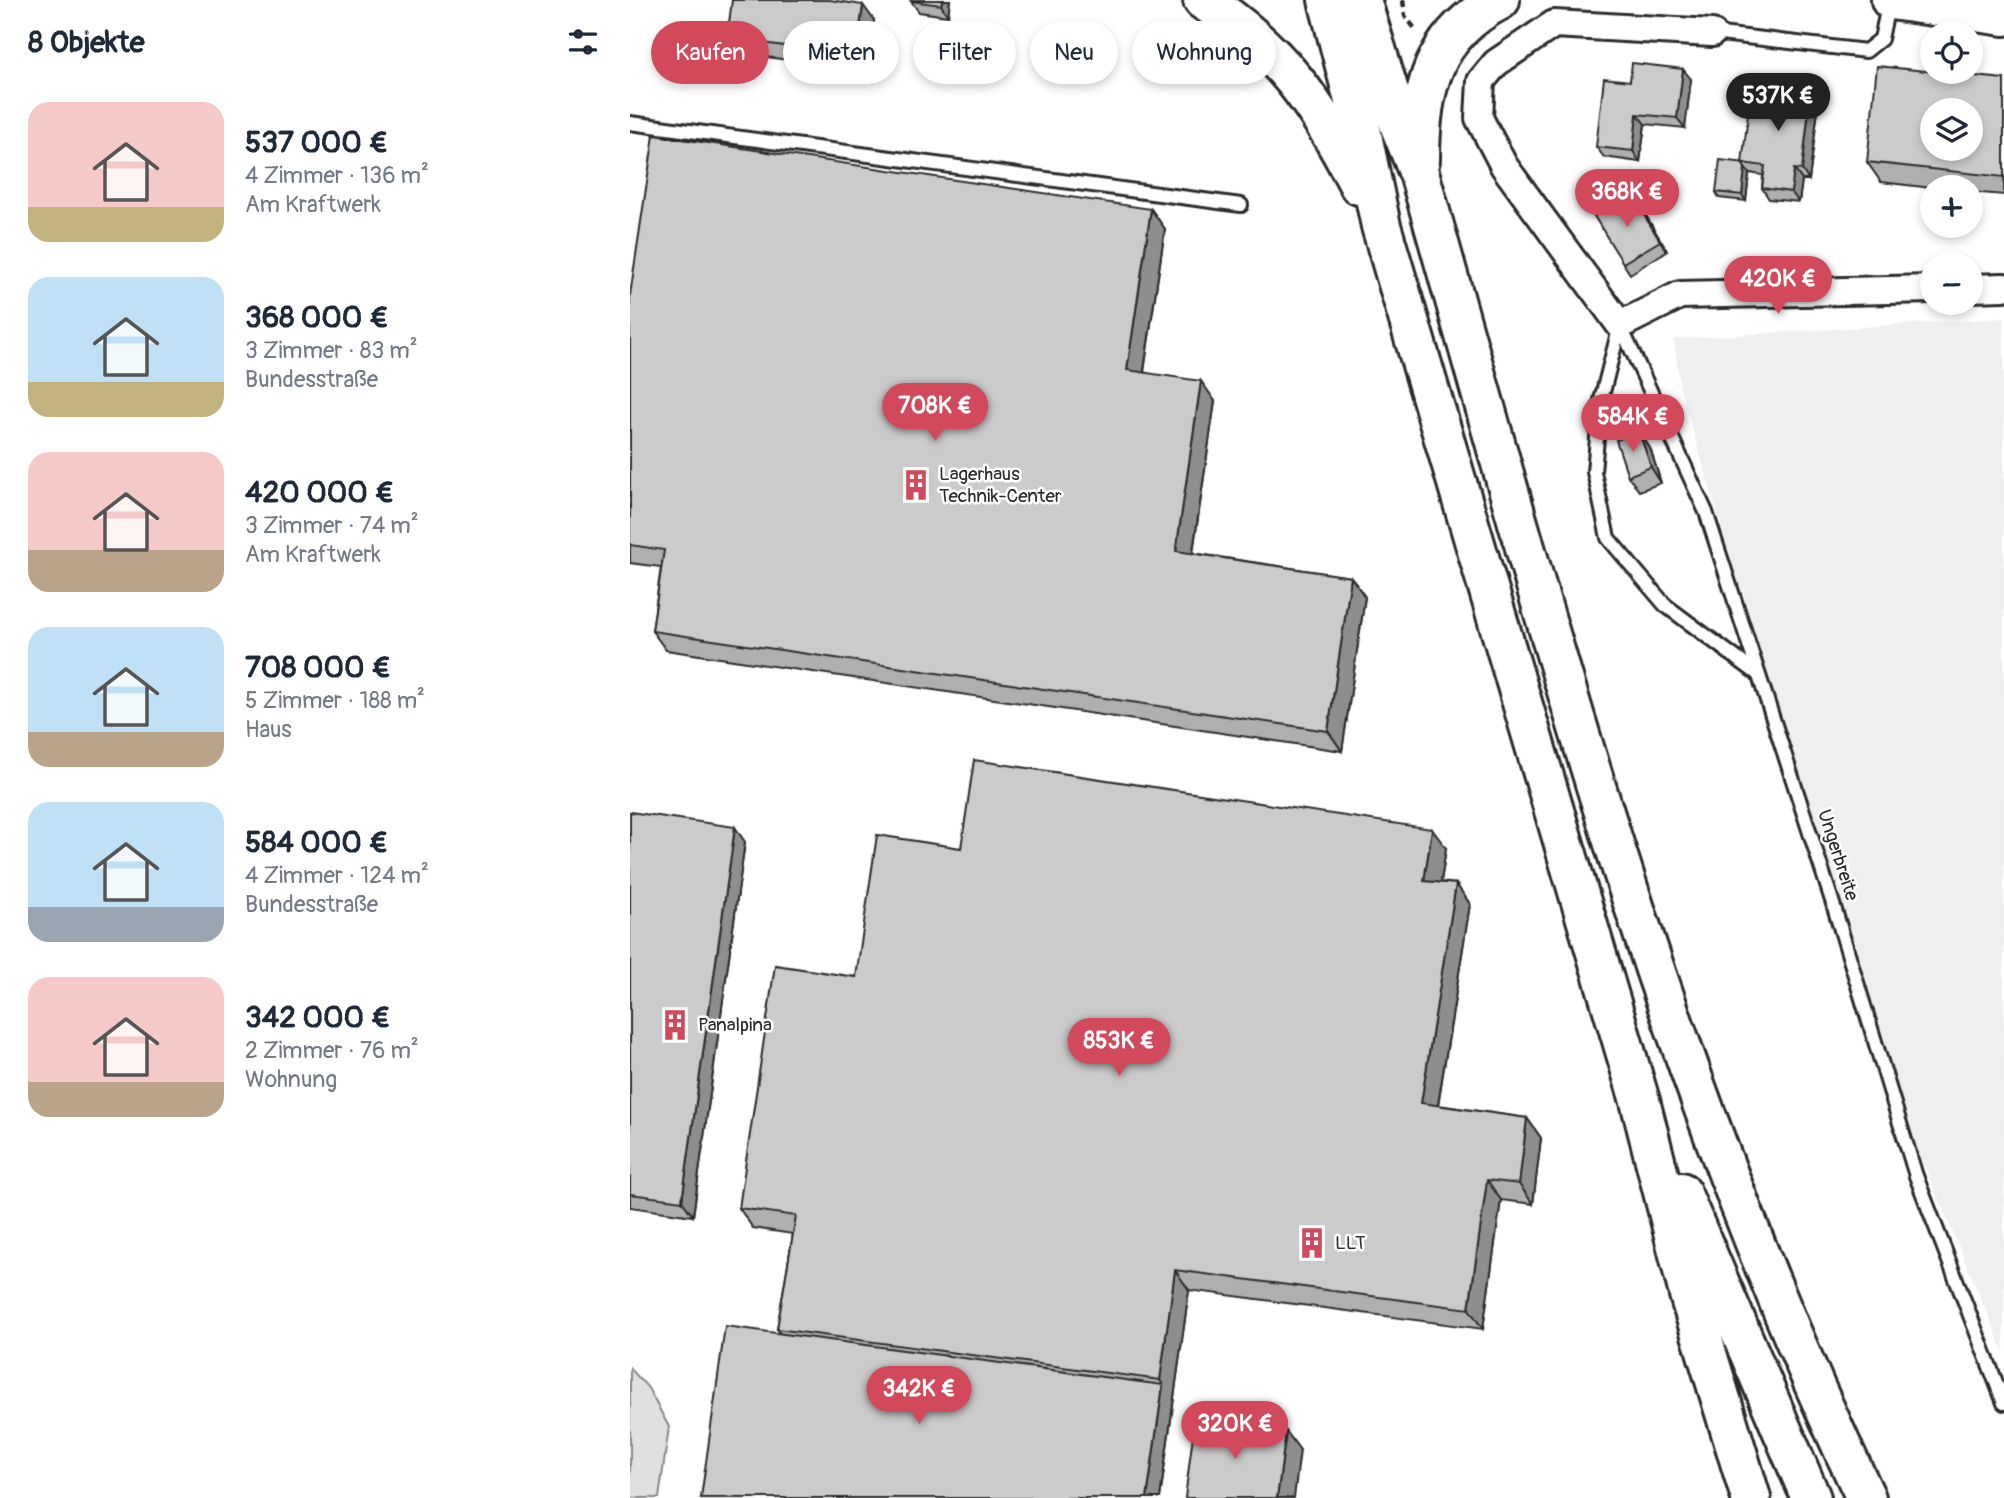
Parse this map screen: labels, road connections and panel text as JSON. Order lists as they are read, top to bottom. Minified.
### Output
{"streets":{"lane":["Ungerbreite"]},"places":{"building":["Lagerhaus Technik-Center","Panalpina","LLT"]},"page":{"heading":"8 Objekte","map_buttons":["+","−"],"chip":["Kaufen","Mieten","Filter","Neu","Wohnung"],"price":["537K €","368K €","420K €","708K €","584K €","853K €","342K €","320K €"],"list":[{"name":"537 000 €","note":"4 Zimmer · 136 m² · Am Kraftwerk"},{"name":"368 000 €","note":"3 Zimmer · 83 m² · Bundesstraße"},{"name":"420 000 €","note":"3 Zimmer · 74 m² · Am Kraftwerk"},{"name":"708 000 €","note":"5 Zimmer · 188 m² · Haus"},{"name":"584 000 €","note":"4 Zimmer · 124 m² · Bundesstraße"},{"name":"342 000 €","note":"2 Zimmer · 76 m² · Wohnung"}]}}
